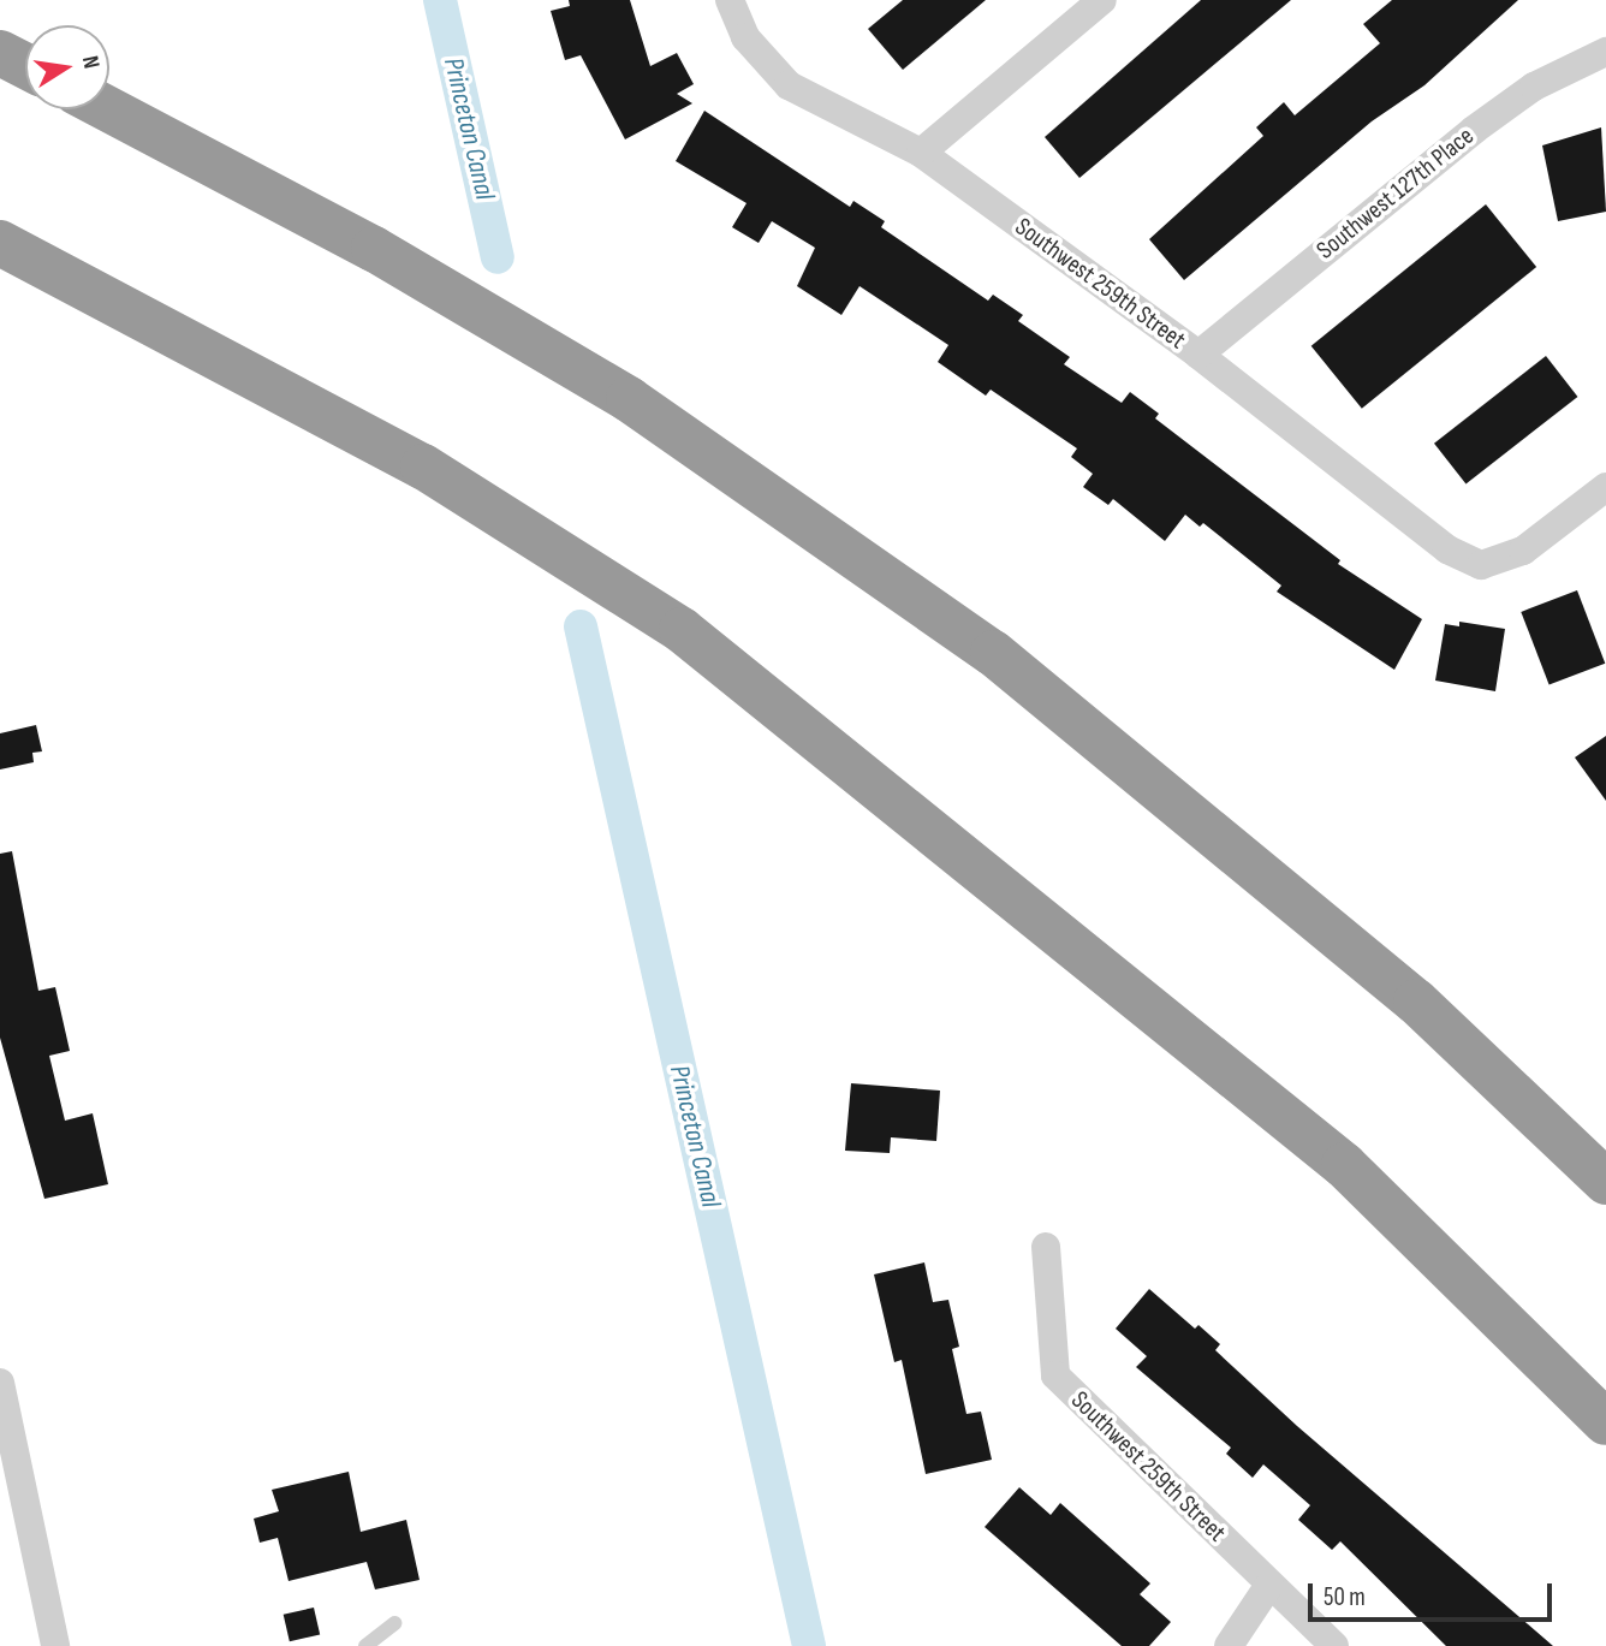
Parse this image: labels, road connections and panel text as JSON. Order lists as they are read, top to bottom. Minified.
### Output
{"streets":{"street":["Southwest 127th Place","Southwest 259th Street"]},"crossings":[["Southwest 127th Place","Southwest 259th Street"]],"water":["Princeton Canal"],"scale_bar":"50 m","north":"right"}
